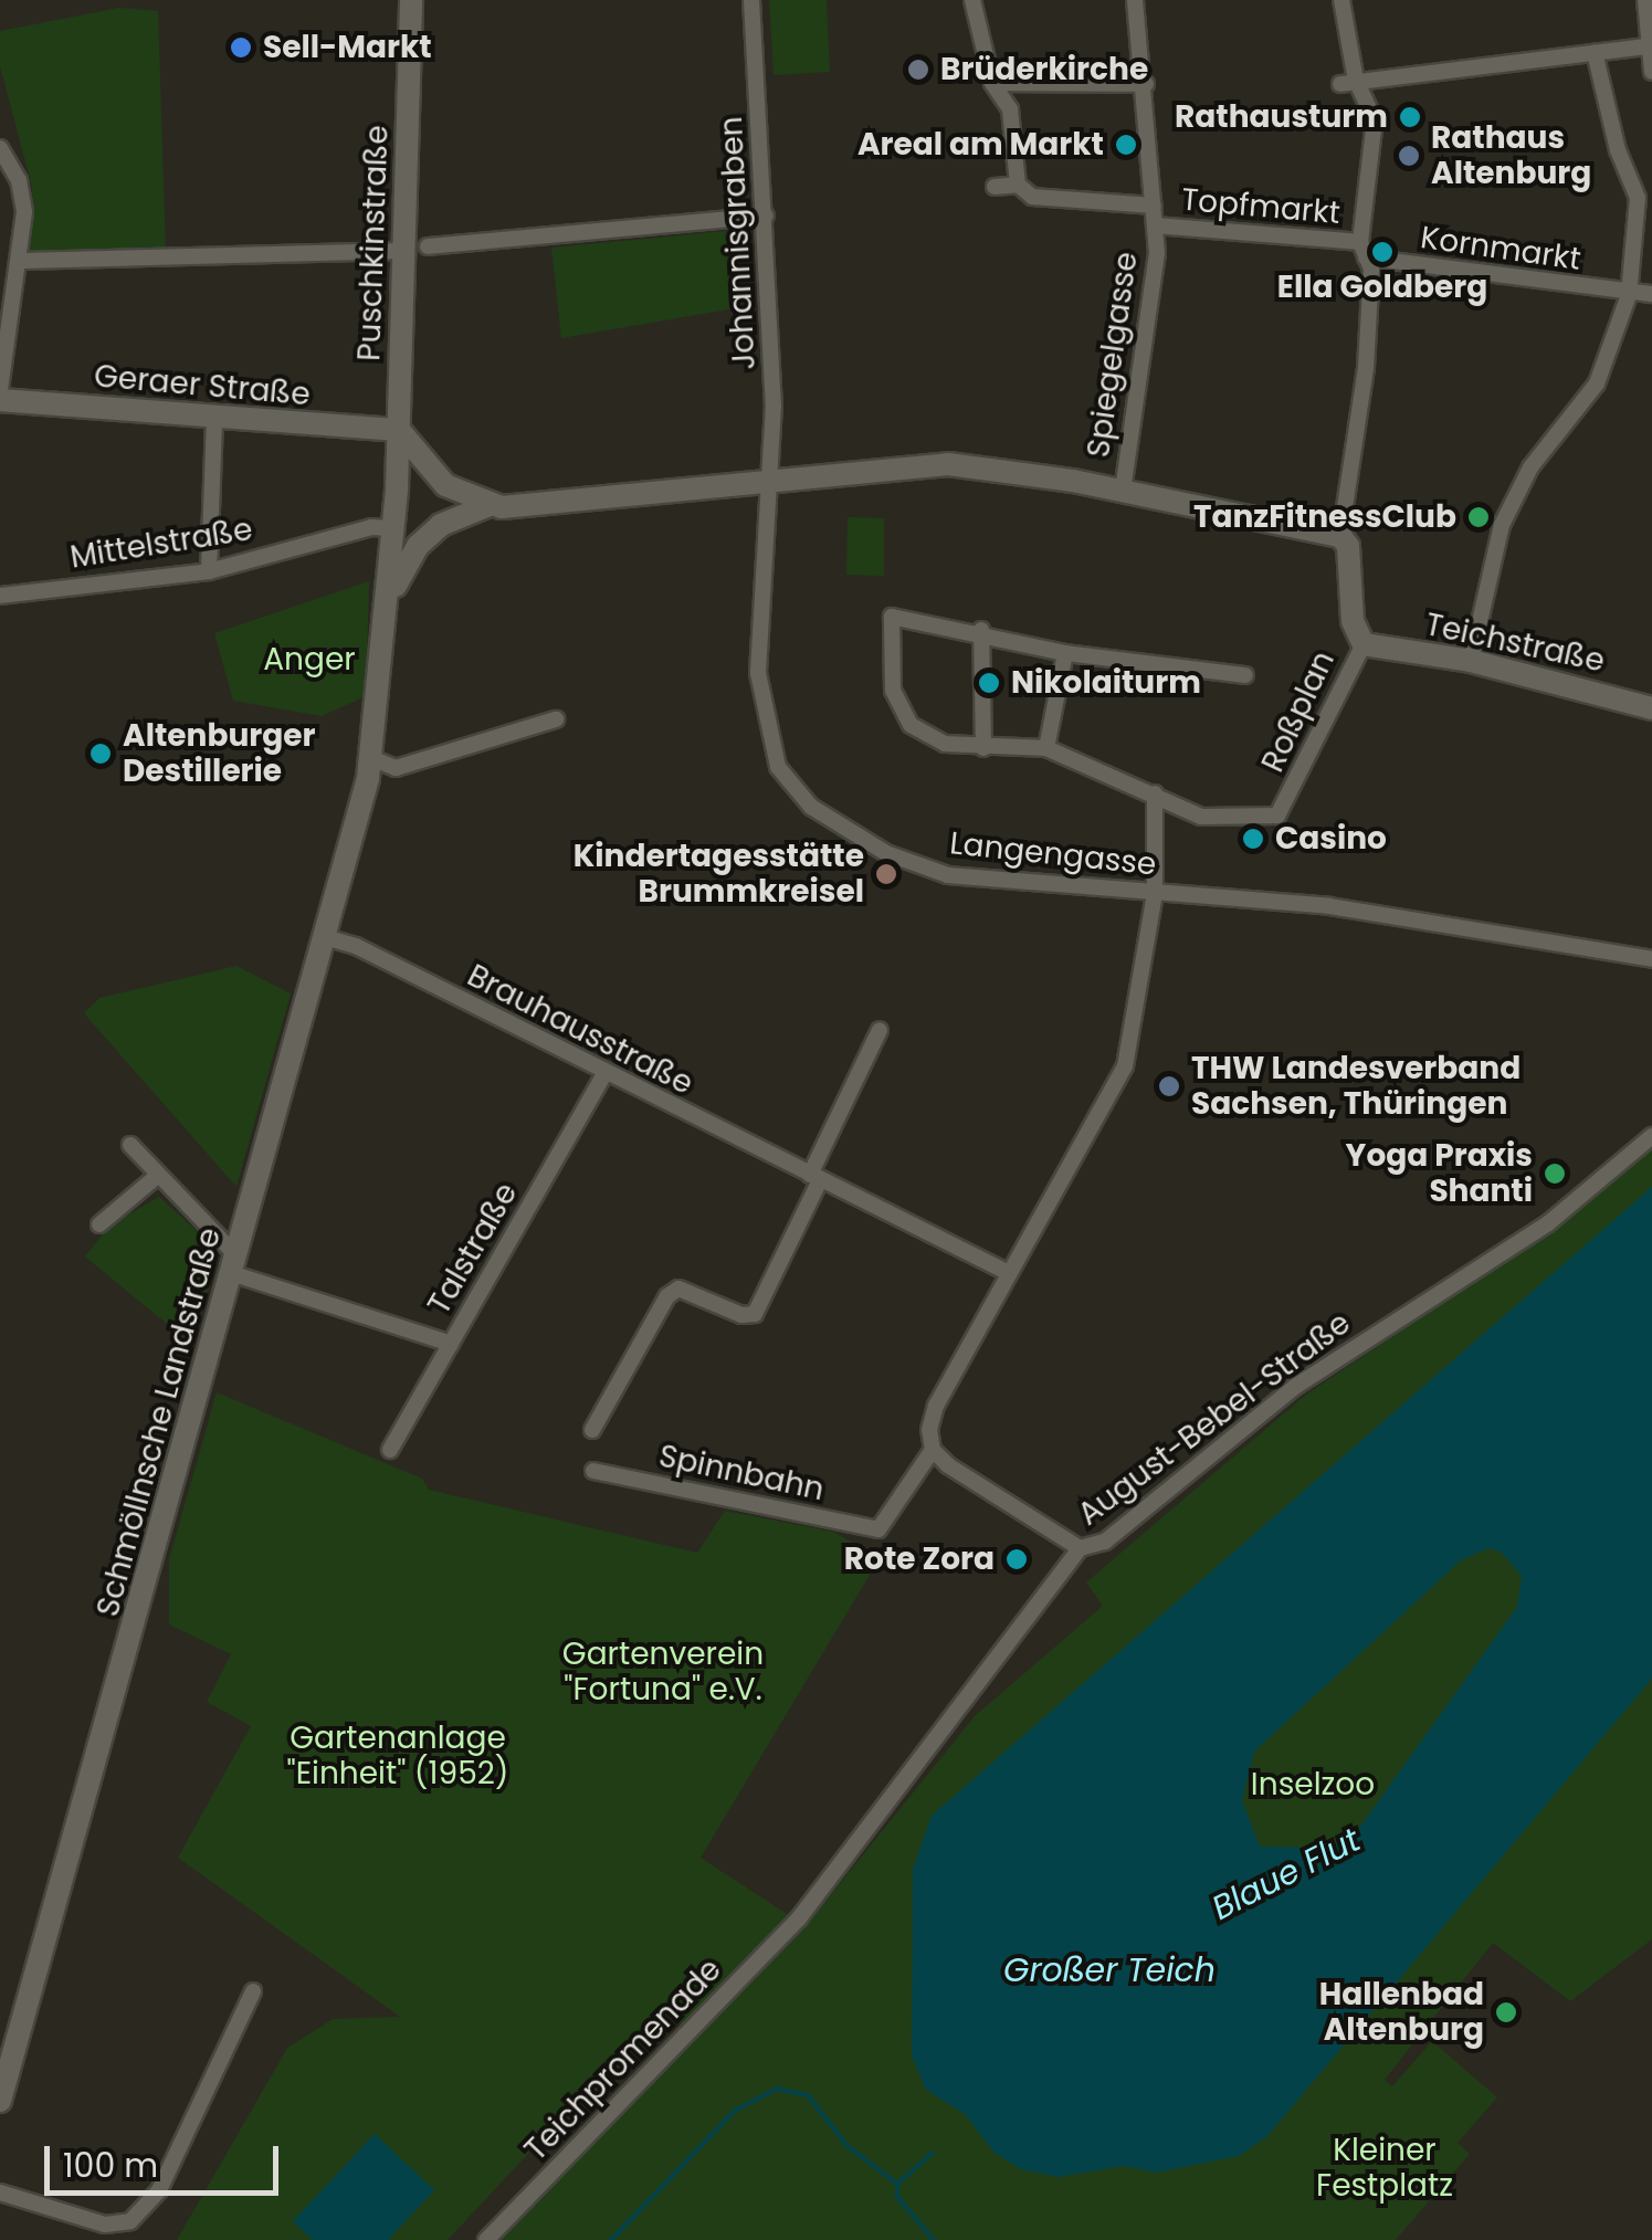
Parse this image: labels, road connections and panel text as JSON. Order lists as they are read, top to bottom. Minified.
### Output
{"streets":{"main road":["Puschkinstraße","Geraer Straße","Teichstraße","Roßplan","Schmöllnsche Landstraße"],"street":["Topfmarkt","Johannisgraben","Kornmarkt","Spiegelgasse","Mittelstraße","Langengasse","Brauhausstraße","Talstraße","August-Bebel-Straße","Spinnbahn","Teichpromenade"]},"crossings":[["Topfmarkt","Kornmarkt"],["Topfmarkt","Spiegelgasse"],["Puschkinstraße","Geraer Straße"],["Puschkinstraße","Schmöllnsche Landstraße"],["Johannisgraben","Langengasse"],["Mittelstraße","Schmöllnsche Landstraße"],["Teichstraße","Roßplan"],["Brauhausstraße","Talstraße"],["Brauhausstraße","Schmöllnsche Landstraße"],["August-Bebel-Straße","Teichpromenade"]],"water":["Blaue Flut","Großer Teich"],"parks":["Anger","Gartenverein \"Fortuna\" e.V.","Gartenanlage \"Einheit\" (1952)","Inselzoo","Kleiner Festplatz"],"places":["Sell-Markt","Brüderkirche","Rathausturm","Areal am Markt","Rathaus Altenburg","Ella Goldberg","TanzFitnessClub","Nikolaiturm","Altenburger Destillerie","Casino","Kindertagesstätte Brummkreisel","THW Landesverband Sachsen, Thüringen","Yoga Praxis Shanti","Rote Zora","Hallenbad Altenburg"],"scale_bar":"100 m"}
